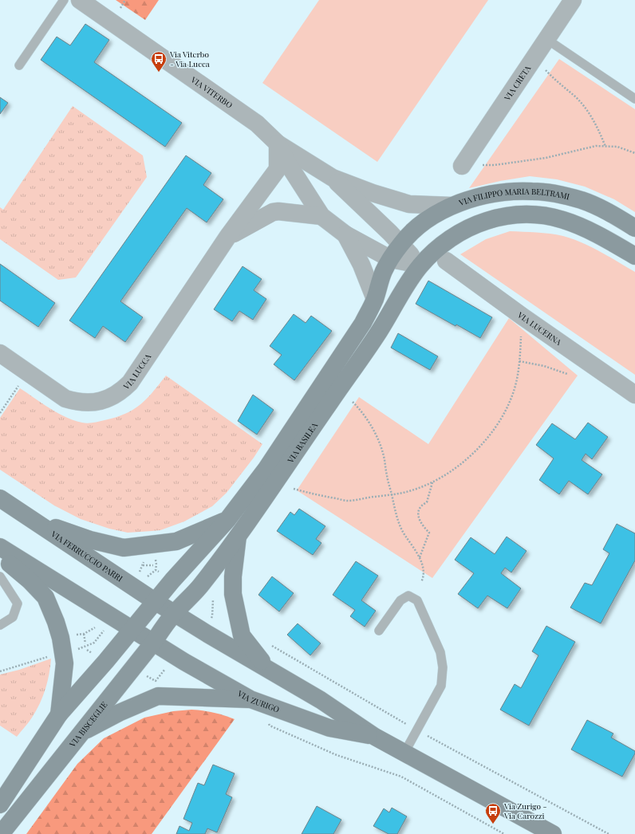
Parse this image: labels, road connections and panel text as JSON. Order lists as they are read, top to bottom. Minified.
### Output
{"streets":{"main road":["VIA FILIPPO MARIA BELTRAMI","VIA BASILEA","VIA FERRUCCIO PARRI","VIA ZURIGO","VIA BISCEGLIE"],"street":["VIA CRETA","VIA VITERBO","VIA LUCERNA","VIA LUCCA"]},"crossings":[["VIA VITERBO","VIA FILIPPO MARIA BELTRAMI"],["VIA VITERBO","VIA LUCCA"],["VIA VITERBO","VIA BASILEA"],["VIA FILIPPO MARIA BELTRAMI","VIA BASILEA"],["VIA BASILEA","VIA FERRUCCIO PARRI"],["VIA BASILEA","VIA ZURIGO"],["VIA BASILEA","VIA BISCEGLIE"],["VIA FERRUCCIO PARRI","VIA ZURIGO"],["VIA FERRUCCIO PARRI","VIA BISCEGLIE"],["VIA ZURIGO","VIA BISCEGLIE"]],"places":{"bus stop":["Via Viterbo - Via Lucca","Via Zurigo - Via Carozzi"]}}
